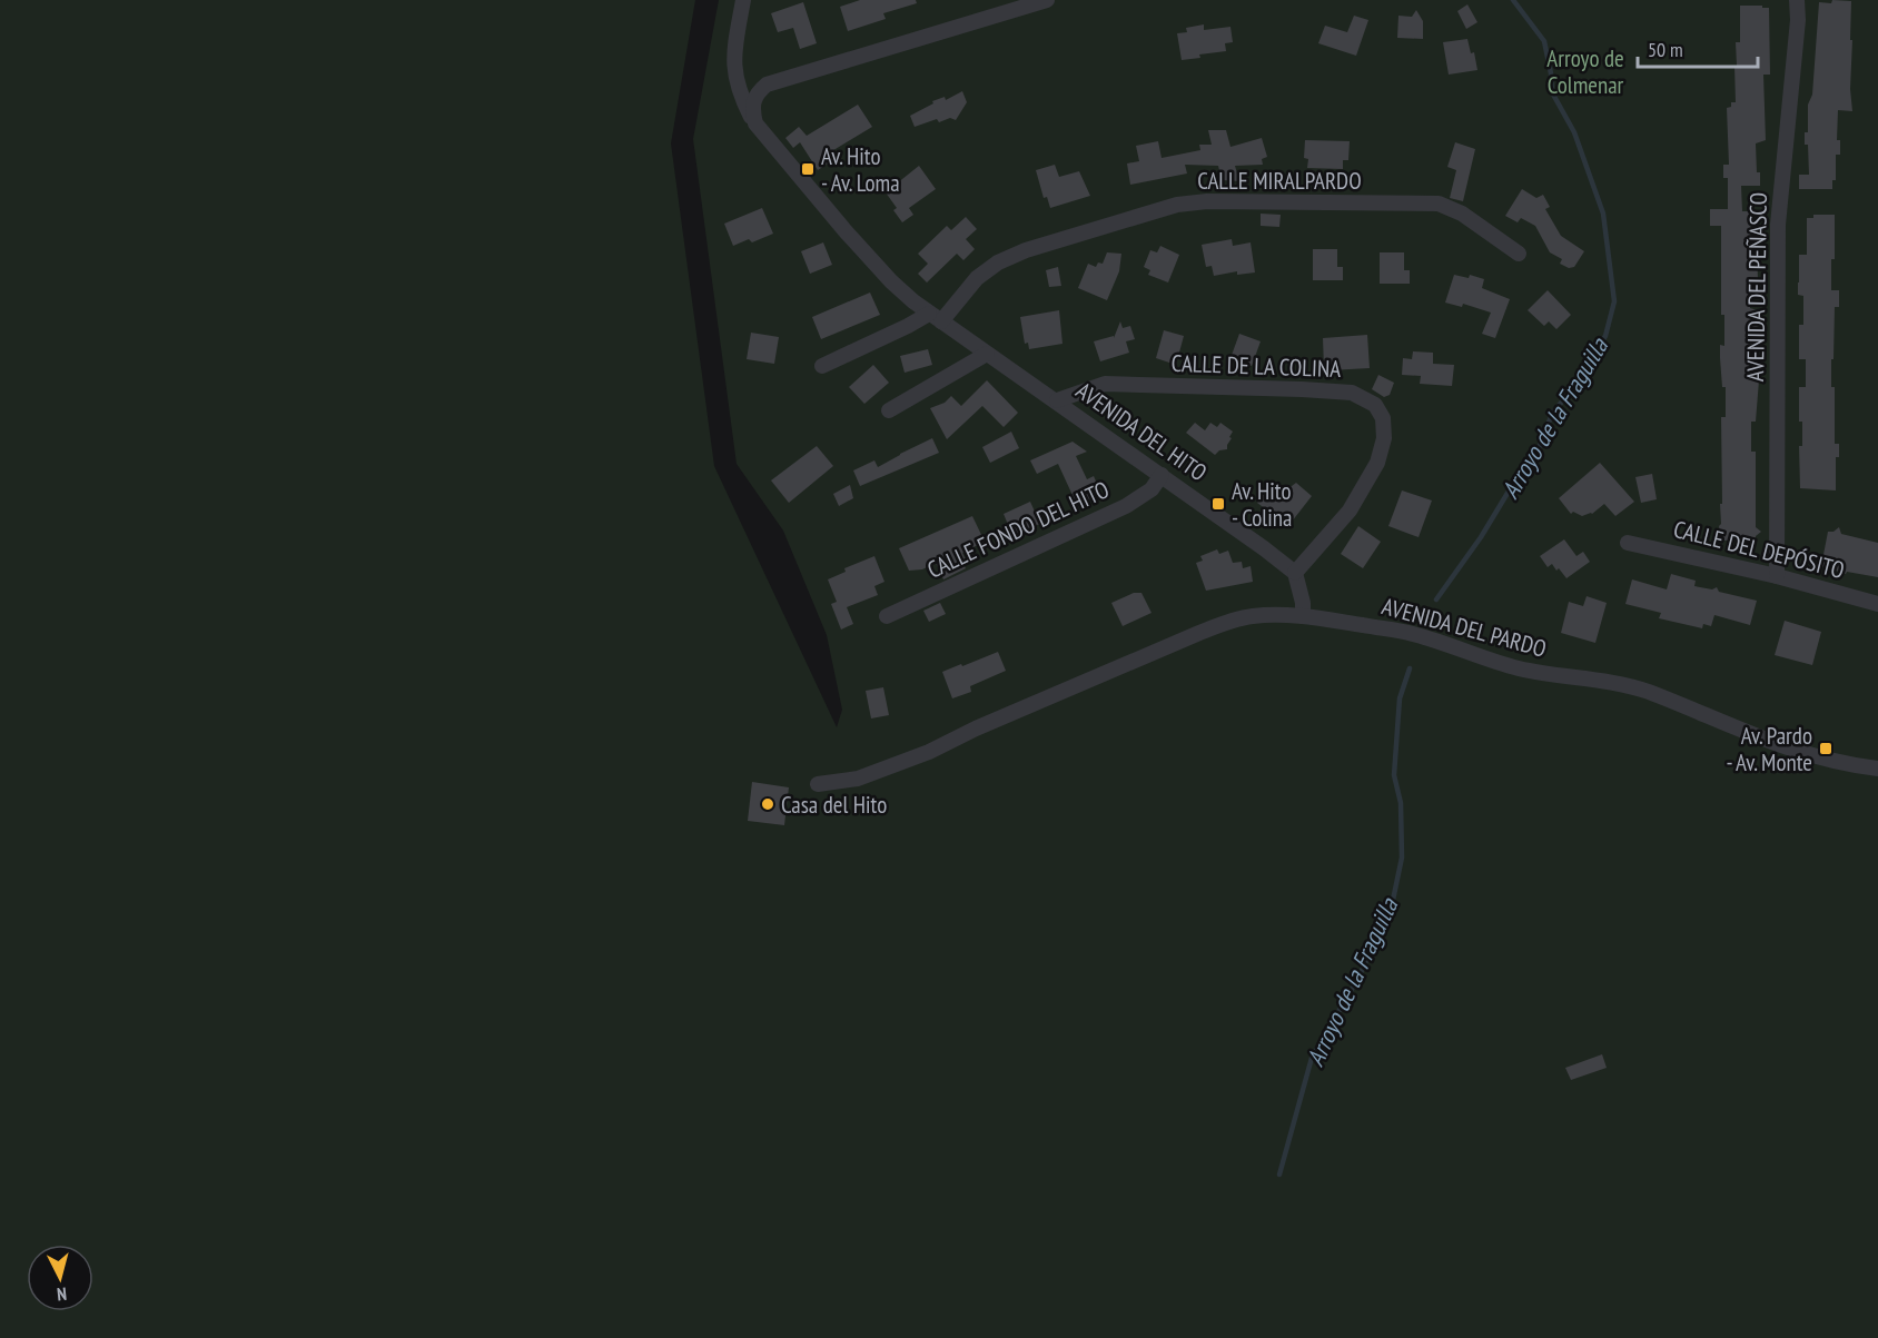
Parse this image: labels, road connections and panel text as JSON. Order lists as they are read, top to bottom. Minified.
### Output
{"streets":{"street":["CALLE MIRALPARDO","AVENIDA DEL PEÑASCO","CALLE DE LA COLINA","AVENIDA DEL HITO","CALLE FONDO DEL HITO","CALLE DEL DEPÓSITO","AVENIDA DEL PARDO"]},"crossings":[["CALLE MIRALPARDO","AVENIDA DEL HITO"],["AVENIDA DEL PEÑASCO","CALLE DEL DEPÓSITO"],["CALLE DE LA COLINA","AVENIDA DEL HITO"],["AVENIDA DEL HITO","CALLE FONDO DEL HITO"]],"water":["Arroyo de la Fraguilla"],"parks":["Arroyo de Colmenar"],"places":{"transit":["Av. Hito - Av. Loma","Av. Hito - Colina","Av. Pardo - Av. Monte"],"other":["Casa del Hito"]},"scale_bar":"50 m","north":"bottom"}
